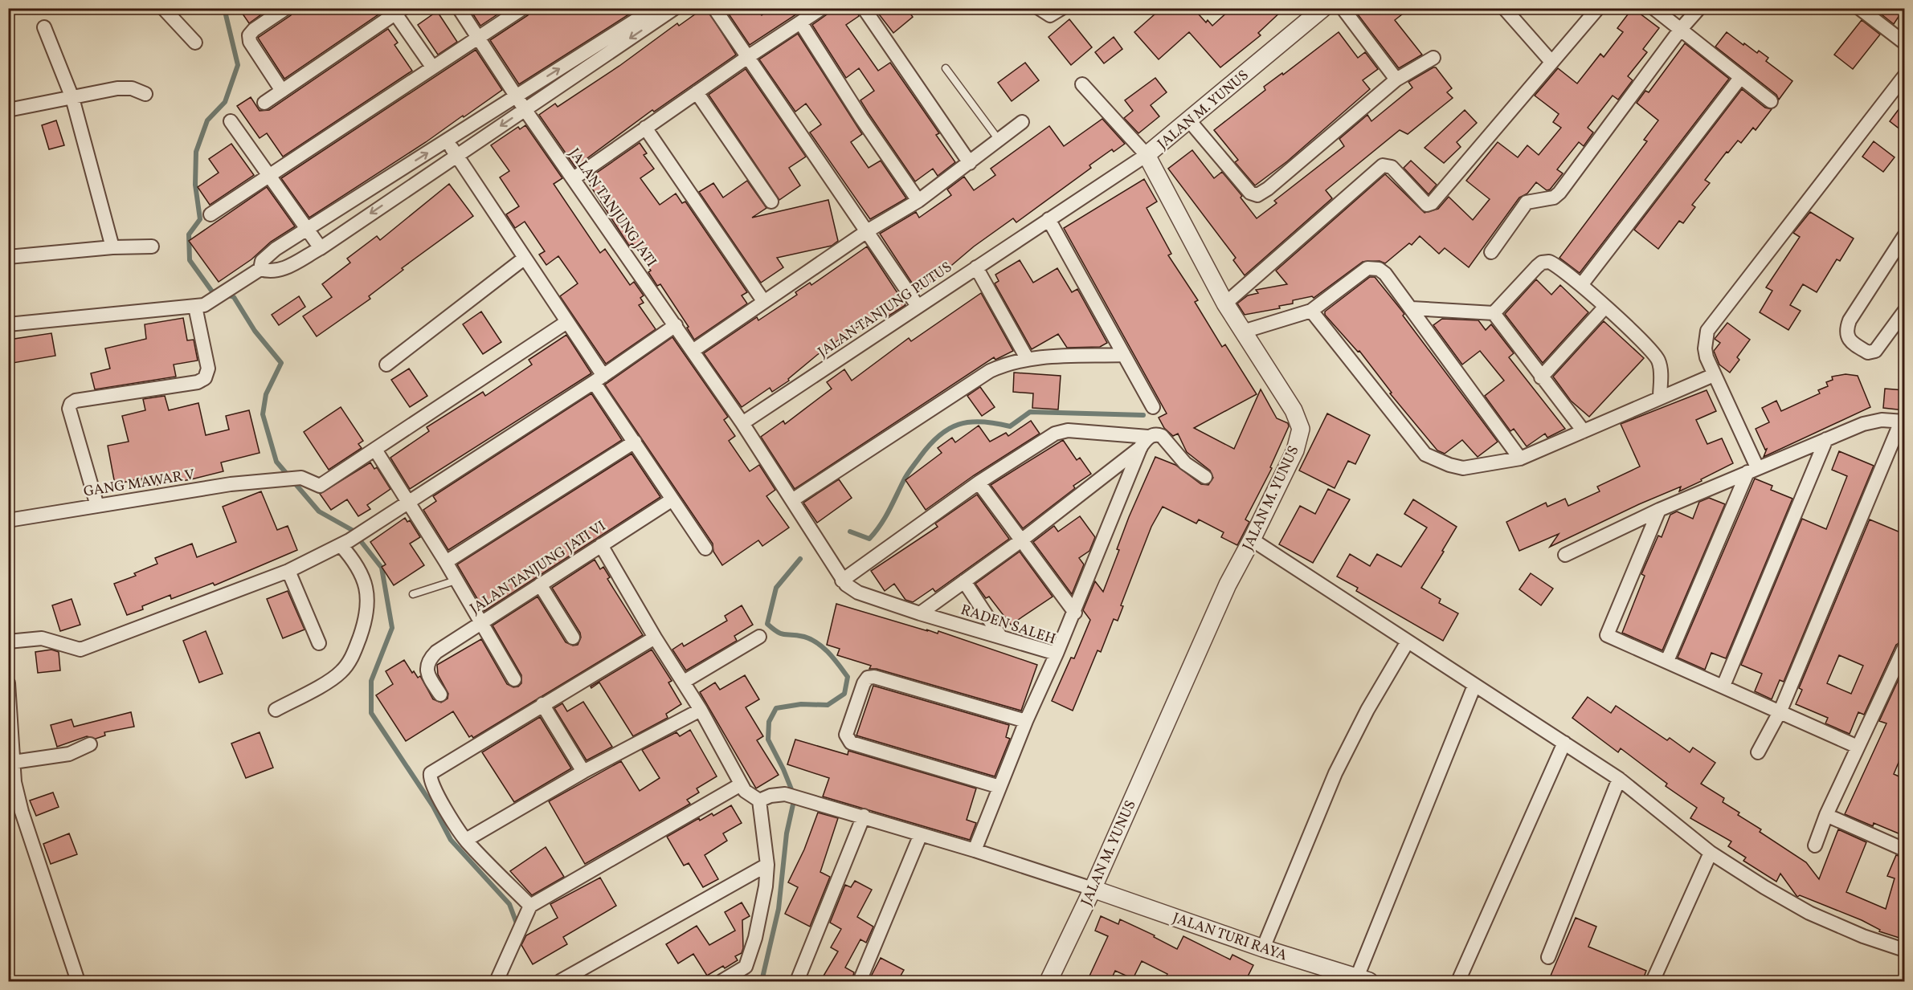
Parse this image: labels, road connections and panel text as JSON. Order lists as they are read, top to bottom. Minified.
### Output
{"streets":{"street":["JALAN M. YUNUS","JALAN TANJUNG JATI","JALAN TANJUNG PUTUS","GANG MAWAR V","JALAN TANJUNG JATI VI","RADEN SALEH","JALAN TURI RAYA"]},"crossings":[["JALAN M. YUNUS","JALAN TANJUNG PUTUS"],["JALAN M. YUNUS","JALAN TURI RAYA"],["JALAN TANJUNG JATI","JALAN TANJUNG PUTUS"]]}
